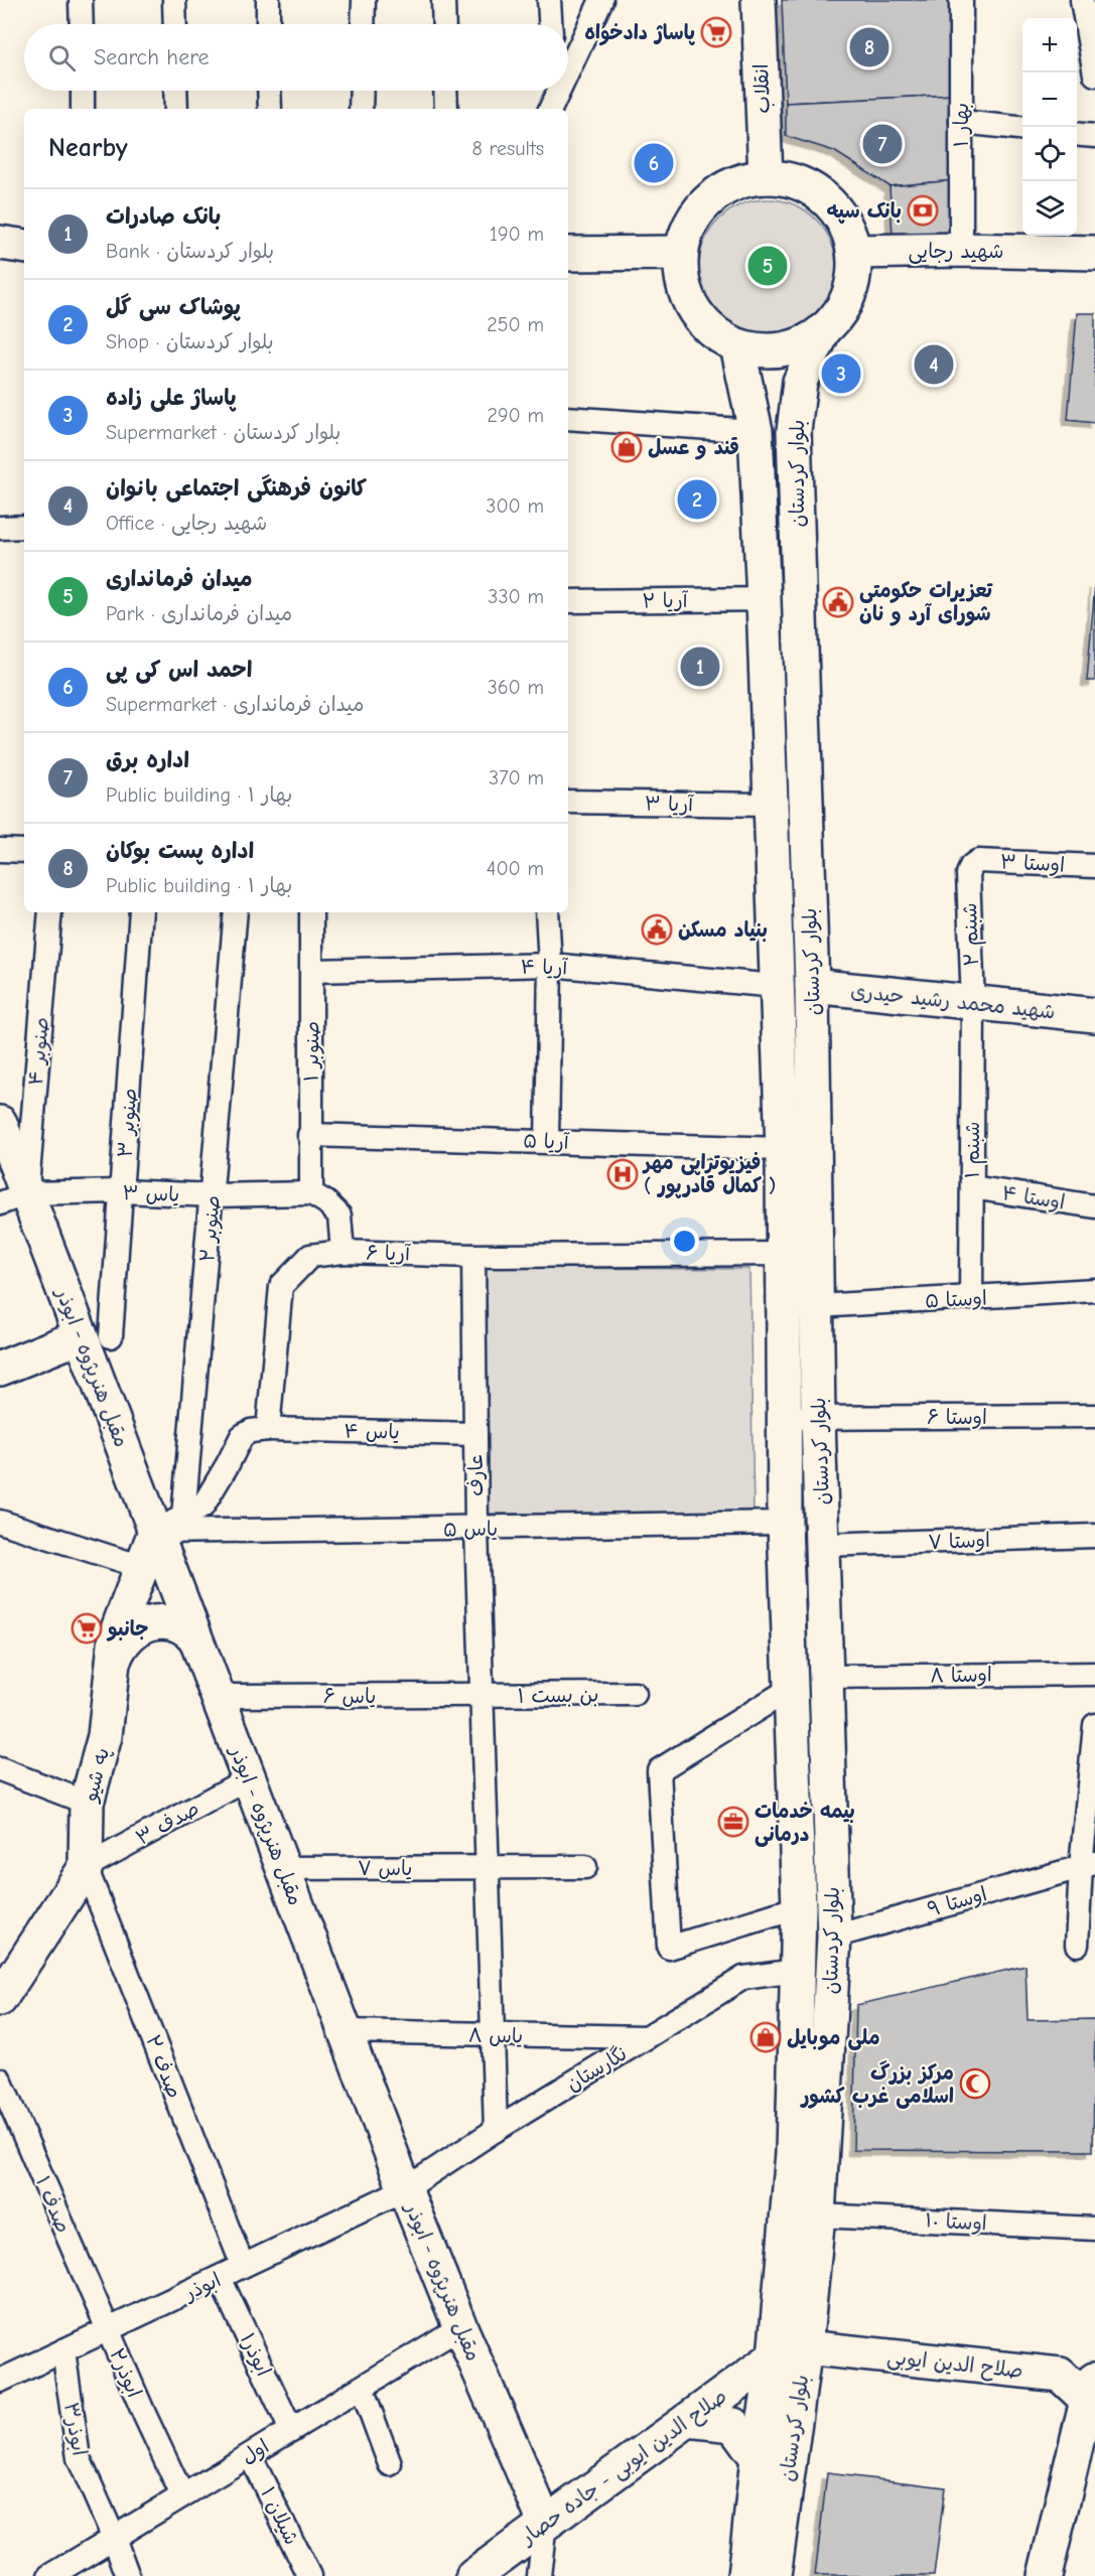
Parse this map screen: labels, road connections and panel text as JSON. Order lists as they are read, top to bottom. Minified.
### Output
{"streets":{"main road":["انقلاب","شهید رجایی","بلوار کردستان","شهید محمد رشید حیدری","مقبل هنرپژوه - ابوذر","په شیو","صلاح الدین ایوبی","صلاح الدین ایوبی - جاده حصار"],"street":["بهار ۱","آریا ۲","آریا ۳","اوستا ۳","شبنم ۲","آریا ۴","صنوبر ۴","صنوبر ۱","صنوبر ۳","آریا ۵","شبنم ۱","یاس ۳","اوستا ۴","صنوبر ۲","آریا ۶","اوستا ۵","اوستا ۶","یاس ۴","عارف","یاس ۵","اوستا ۷","اوستا ۸","بن بست ۱","یاس ۶","صدف ۳","یاس ۷","اوستا ۹","یاس ۸","صدف ۲","نگارستان","صدف ۱","اوستا ۱۰","ابوذر","ابوذر۱","ابوذر۲","ابوذر۳","اول","شیلان ۱"]},"crossings":[["انقلاب","شهید رجایی"],["انقلاب","بلوار کردستان"],["بهار ۱","شهید رجایی"],["شهید رجایی","بلوار کردستان"],["بلوار کردستان","آریا ۲"],["بلوار کردستان","آریا ۳"],["بلوار کردستان","آریا ۴"],["بلوار کردستان","شهید محمد رشید حیدری"],["بلوار کردستان","آریا ۵"],["بلوار کردستان","آریا ۶"],["بلوار کردستان","اوستا ۵"],["بلوار کردستان","اوستا ۶"],["بلوار کردستان","یاس ۵"],["بلوار کردستان","اوستا ۷"],["بلوار کردستان","اوستا ۸"],["بلوار کردستان","اوستا ۹"],["بلوار کردستان","نگارستان"],["بلوار کردستان","اوستا ۱۰"],["بلوار کردستان","صلاح الدین ایوبی"],["بلوار کردستان","صلاح الدین ایوبی - جاده حصار"],["اوستا ۳","شبنم ۲"],["شبنم ۲","شهید محمد رشید حیدری"],["شبنم ۲","شبنم ۱"],["آریا ۴","صنوبر ۱"],["شهید محمد رشید حیدری","شبنم ۱"],["صنوبر ۴","یاس ۳"],["صنوبر ۴","مقبل هنرپژوه - ابوذر"],["صنوبر ۱","آریا ۵"],["صنوبر ۱","یاس ۳"],["صنوبر ۳","یاس ۳"],["صنوبر ۳","مقبل هنرپژوه - ابوذر"],["شبنم ۱","اوستا ۴"],["شبنم ۱","اوستا ۵"],["یاس ۳","صنوبر ۲"],["یاس ۳","مقبل هنرپژوه - ابوذر"],["آریا ۶","یاس ۴"],["آریا ۶","عارف"],["مقبل هنرپژوه - ابوذر","یاس ۵"],["مقبل هنرپژوه - ابوذر","یاس ۶"],["مقبل هنرپژوه - ابوذر","په شیو"],["مقبل هنرپژوه - ابوذر","صدف ۳"],["مقبل هنرپژوه - ابوذر","یاس ۷"],["مقبل هنرپژوه - ابوذر","یاس ۸"],["مقبل هنرپژوه - ابوذر","نگارستان"],["مقبل هنرپژوه - ابوذر","ابوذر"],["مقبل هنرپژوه - ابوذر","اول"],["مقبل هنرپژوه - ابوذر","صلاح الدین ایوبی - جاده حصار"],["یاس ۴","عارف"],["عارف","یاس ۵"],["عارف","بن بست ۱"],["عارف","یاس ۶"],["عارف","یاس ۷"],["عارف","یاس ۸"],["عارف","نگارستان"],["یاس ۵","په شیو"],["بن بست ۱","یاس ۶"],["په شیو","صدف ۳"],["په شیو","صدف ۲"],["صدف ۳","صدف ۲"],["یاس ۸","نگارستان"],["صدف ۲","ابوذر"],["نگارستان","ابوذر"],["صدف ۱","ابوذر"],["صدف ۱","ابوذر۲"],["ابوذر","ابوذر۱"],["ابوذر","ابوذر۲"],["ابوذر","ابوذر۳"],["ابوذر۱","اول"],["صلاح الدین ایوبی","صلاح الدین ایوبی - جاده حصار"],["ابوذر۲","اول"],["ابوذر۳","اول"],["اول","شیلان ۱"]],"places":{"supermarket":["پاساژ دادخواه","جانبو"],"bank":["بانک سپه"],"shop":["قند و عسل","ملی موبایل"],"public building":["تعزیرات حکومتی شورای آرد و نان","بنیاد مسکن"],"hospital":["فیزیوتراپی مهر ( کمال قادرپور )"],"office":["بیمه خدمات درمانی"],"mosque":["مرکز بزرگ اسلامی غرب کشور"]},"page":{"map_buttons":["+","−"],"search":"Search here","pins":["8","7","6","5","4","3","2","1"],"heading":["Nearby","8 results"],"list":[{"mark":"1","name":"بانک صادرات","note":"Bank · بلوار کردستان","value":"190 m"},{"mark":"2","name":"پوشاک سی گل","note":"Shop · بلوار کردستان","value":"250 m"},{"mark":"3","name":"پاساژ علی زاده","note":"Supermarket · بلوار کردستان","value":"290 m"},{"mark":"4","name":"کانون فرهنگی اجتماعی بانوان","note":"Office · شهید رجایی","value":"300 m"},{"mark":"5","name":"میدان فرمانداری","note":"Park · میدان فرمانداری","value":"330 m"},{"mark":"6","name":"احمد اس کی پی","note":"Supermarket · میدان فرمانداری","value":"360 m"},{"mark":"7","name":"اداره برق","note":"Public building · بهار ۱","value":"370 m"},{"mark":"8","name":"اداره پست بوکان","note":"Public building · بهار ۱","value":"400 m"}]}}
